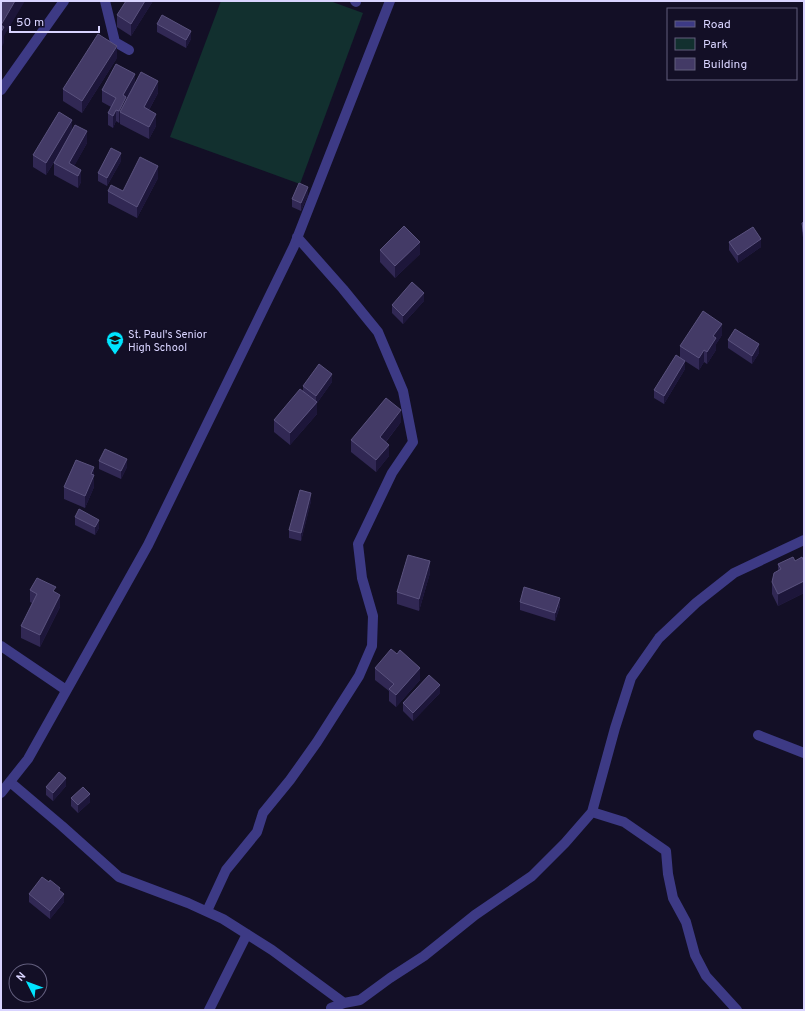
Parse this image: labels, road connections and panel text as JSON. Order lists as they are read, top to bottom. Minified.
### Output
{"places":{"school or university":["St. Paul's Senior High School"]},"legend":["Road","Park","Building"],"scale_bar":"50 m","north":"top left"}
